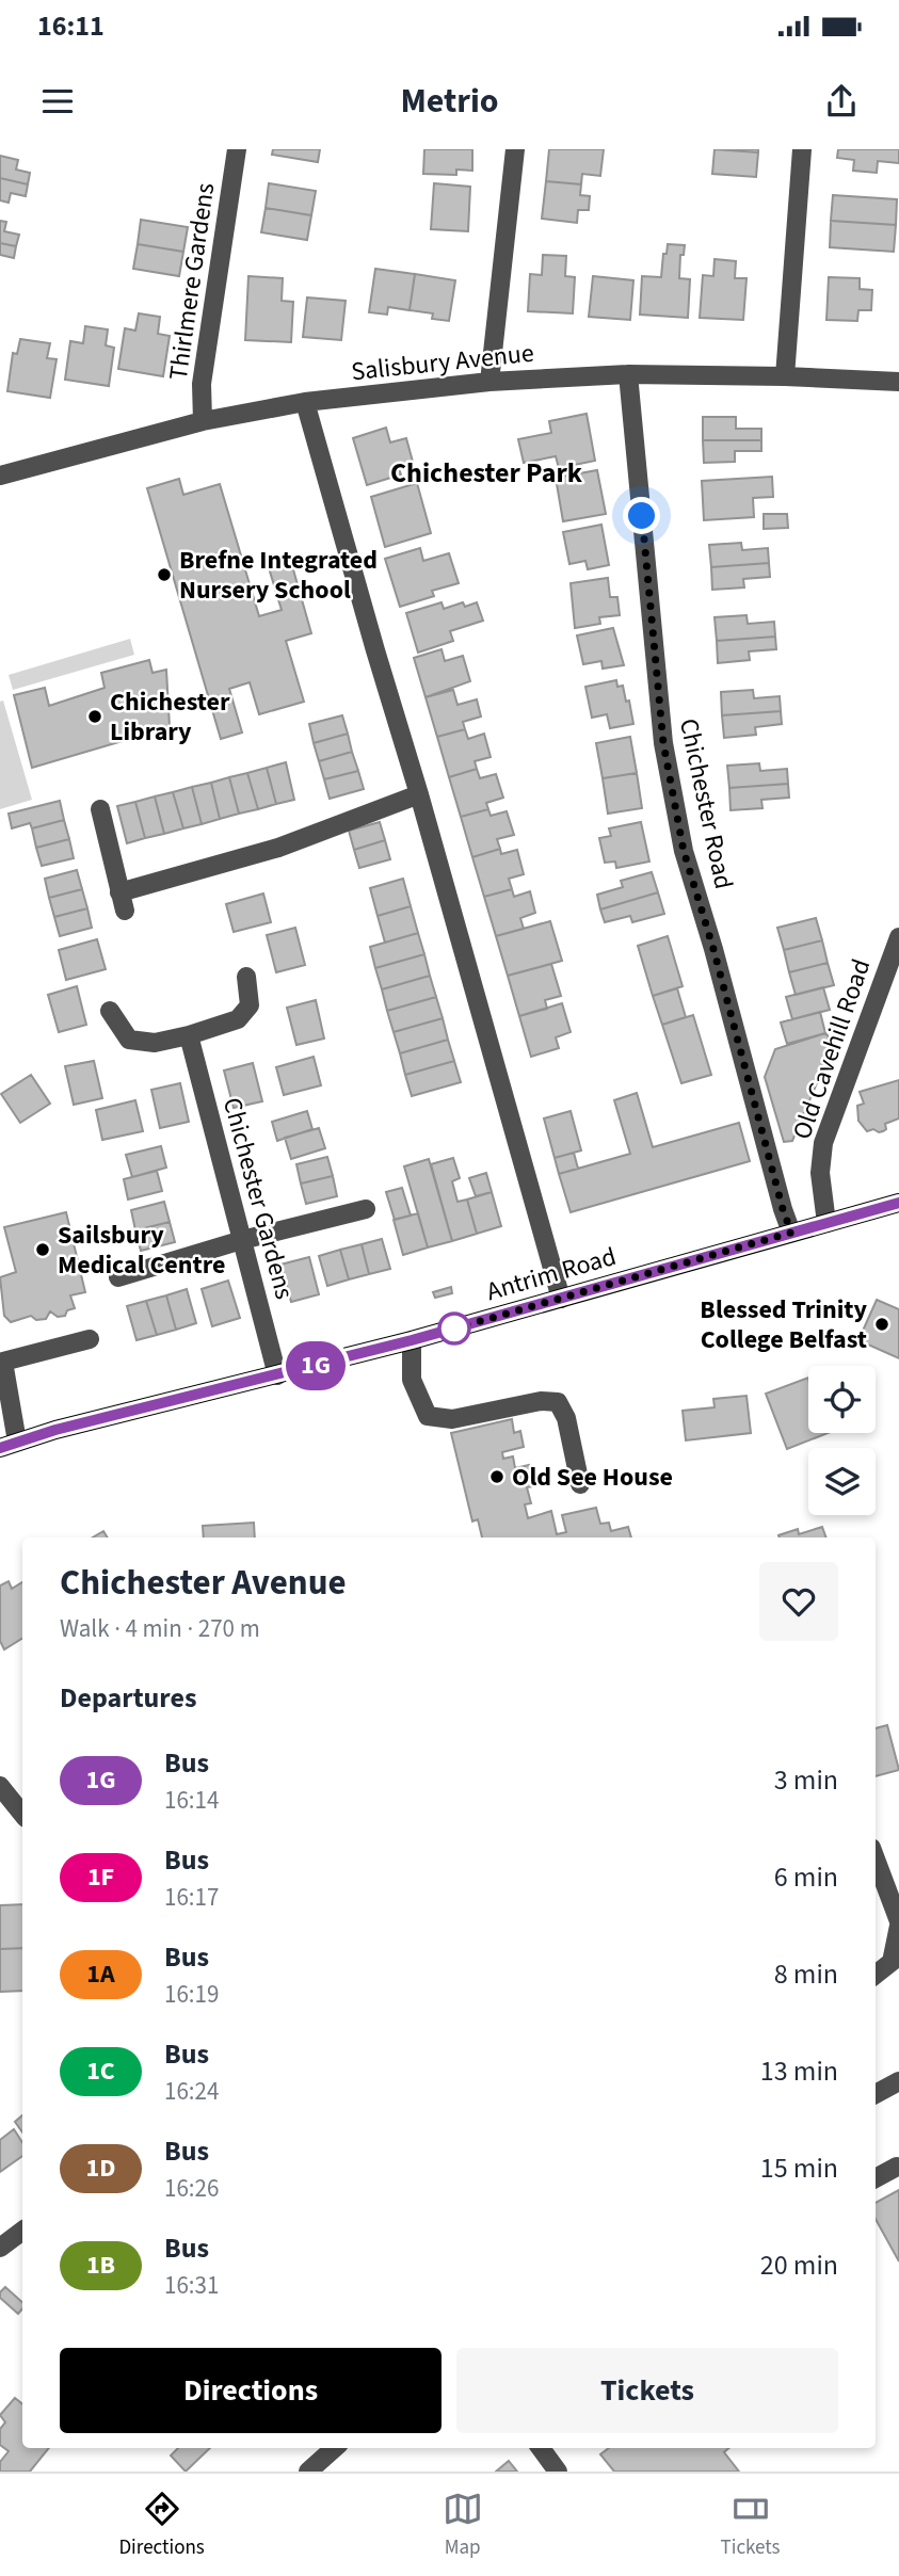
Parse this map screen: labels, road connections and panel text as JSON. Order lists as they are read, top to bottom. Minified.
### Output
{"streets":{"main road":["Antrim Road"],"street":["Thirlmere Gardens","Salisbury Avenue","Chichester Road","Old Cavehill Road","Chichester Gardens"]},"crossings":[["Thirlmere Gardens","Salisbury Avenue"],["Salisbury Avenue","Chichester Road"],["Chichester Road","Antrim Road"],["Old Cavehill Road","Antrim Road"],["Chichester Gardens","Antrim Road"]],"districts":["Chichester Park"],"places":["Brefne Integrated Nursery School","Chichester Library","Sailsbury Medical Centre","Blessed Trinity College Belfast","Old See House"],"lines":["bus line 1G"],"page":{"status":"16:11","header":"Metrio","on_map":"1G","heading":[["Chichester Avenue","Walk · 4 min · 270 m"],"Departures"],"list":[{"mark":"1G","name":"Bus","note":"16:14","value":"3 min"},{"mark":"1F","name":"Bus","note":"16:17","value":"6 min"},{"mark":"1A","name":"Bus","note":"16:19","value":"8 min"},{"mark":"1C","name":"Bus","note":"16:24","value":"13 min"},{"mark":"1D","name":"Bus","note":"16:26","value":"15 min"},{"mark":"1B","name":"Bus","note":"16:31","value":"20 min"}],"buttons":["Directions","Tickets"],"tabs":["Directions","Map","Tickets"]}}
